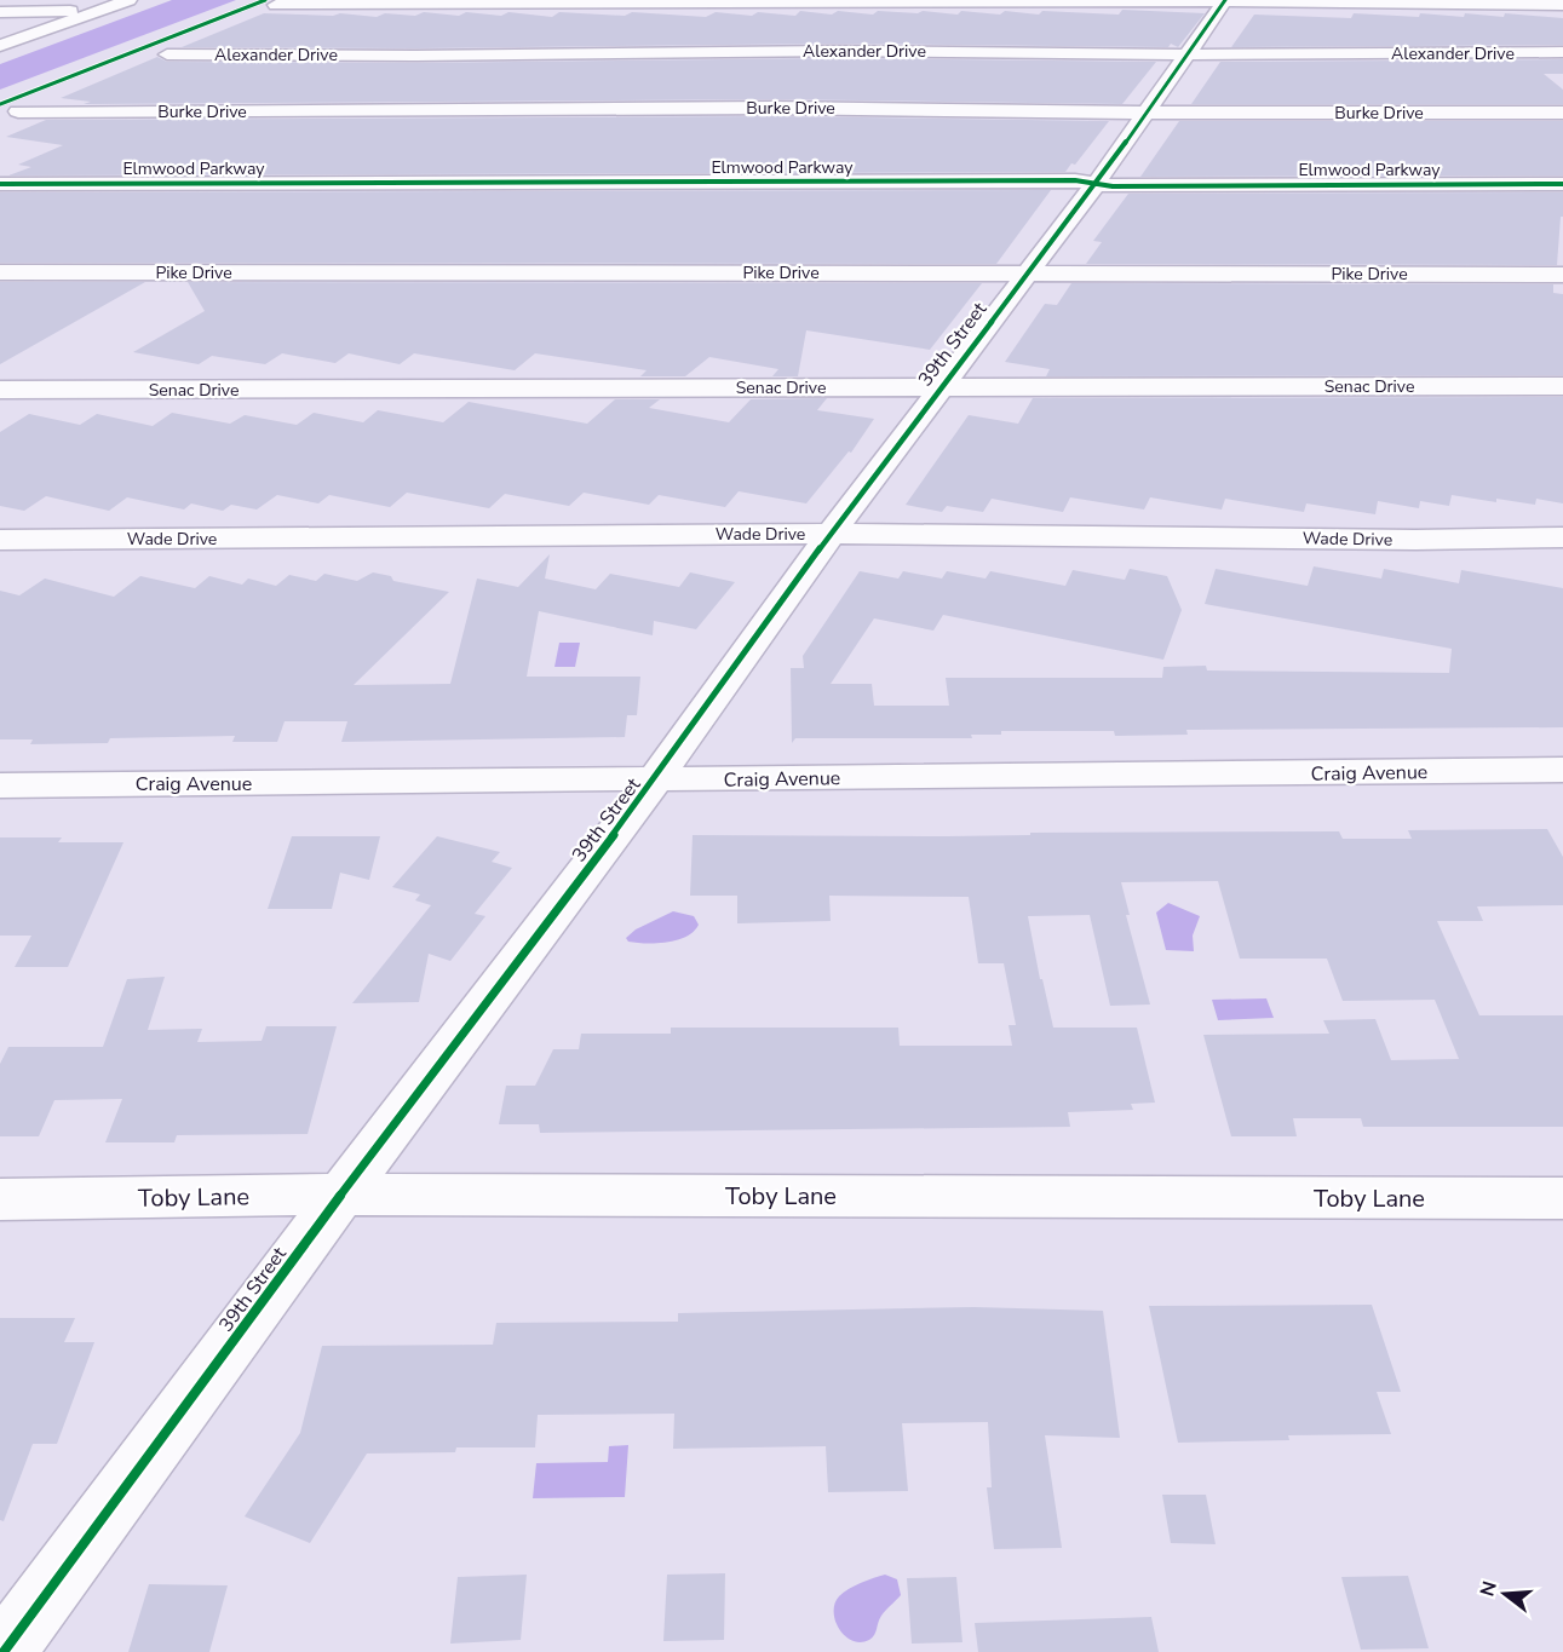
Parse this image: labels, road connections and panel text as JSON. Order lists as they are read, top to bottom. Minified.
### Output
{"streets":{"street":["Alexander Drive","Burke Drive","Elmwood Parkway","Pike Drive","39th Street","Senac Drive","Wade Drive","Craig Avenue","Toby Lane"]},"crossings":[["Alexander Drive","39th Street"],["Burke Drive","39th Street"],["Elmwood Parkway","39th Street"],["Pike Drive","39th Street"],["39th Street","Senac Drive"],["39th Street","Wade Drive"],["39th Street","Craig Avenue"],["39th Street","Toby Lane"]],"north":"left"}
